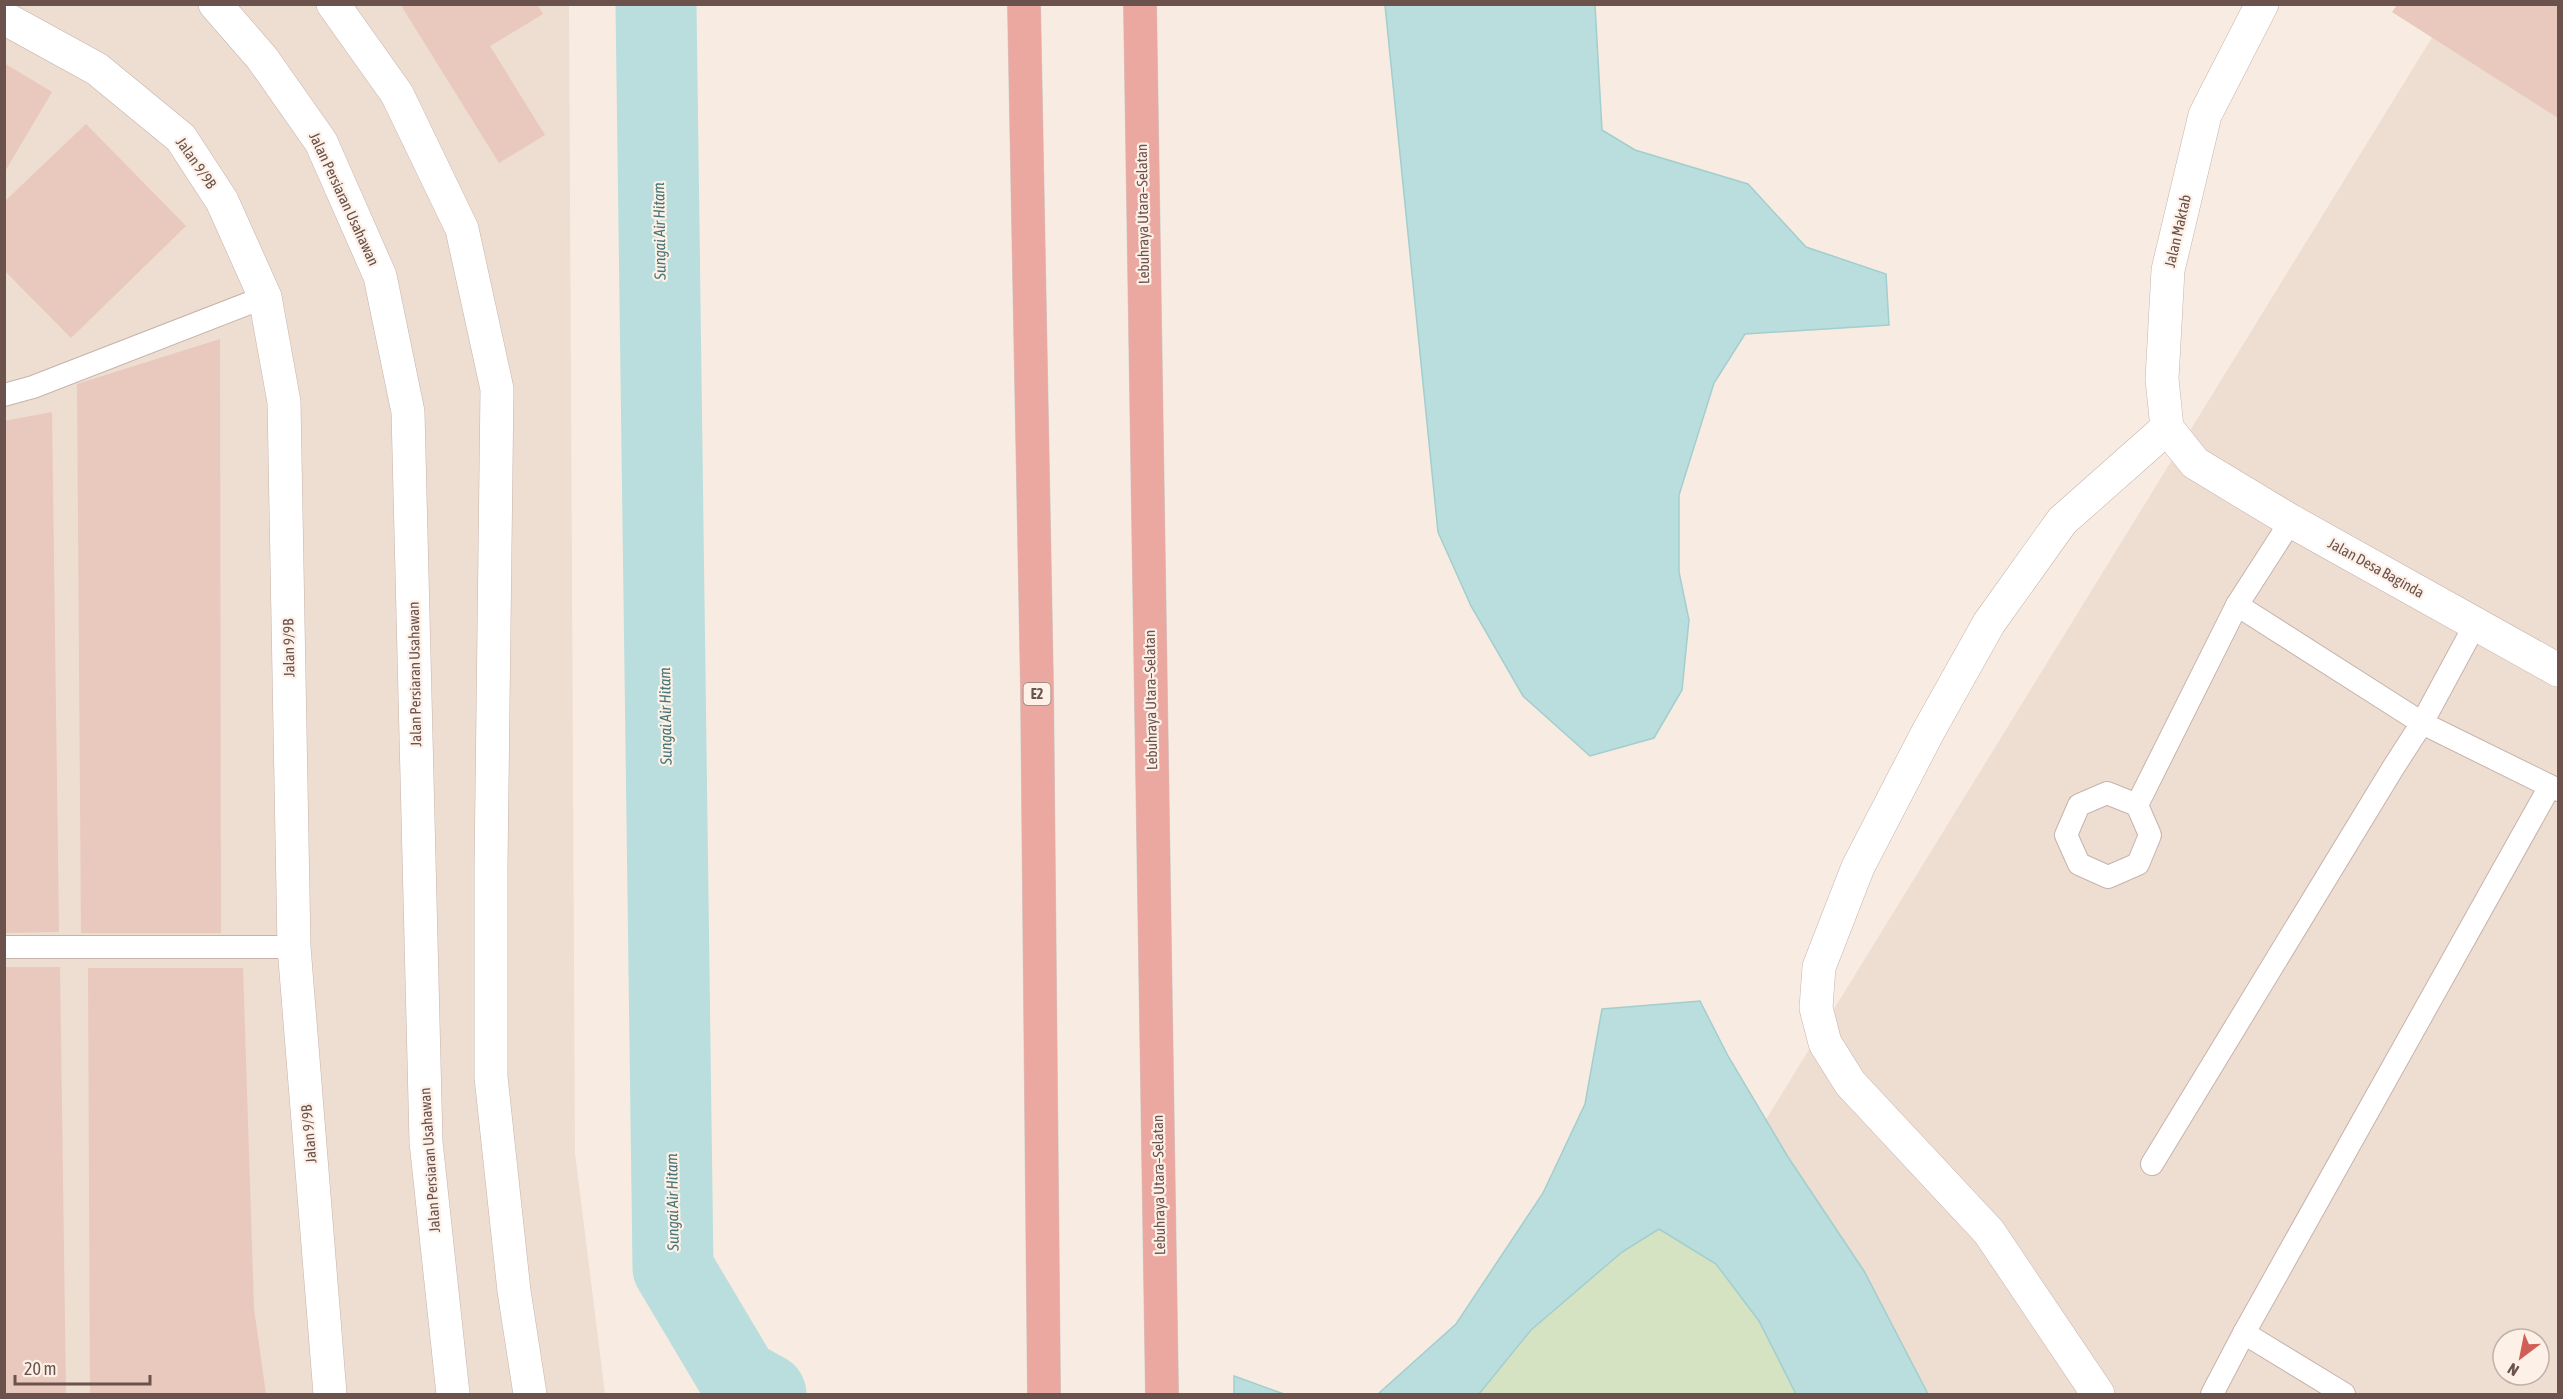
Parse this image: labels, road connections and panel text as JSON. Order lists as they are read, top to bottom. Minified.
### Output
{"streets":{"highway":["Lebuhraya Utara–Selatan","E2"],"street":["Jalan 9/9B","Jalan Persiaran Usahawan","Jalan Maktab","Jalan Desa Baginda"]},"crossings":[["Jalan Maktab","Jalan Desa Baginda"]],"water":["Sungai Air Hitam"],"scale_bar":"20 m","north":"bottom left"}
